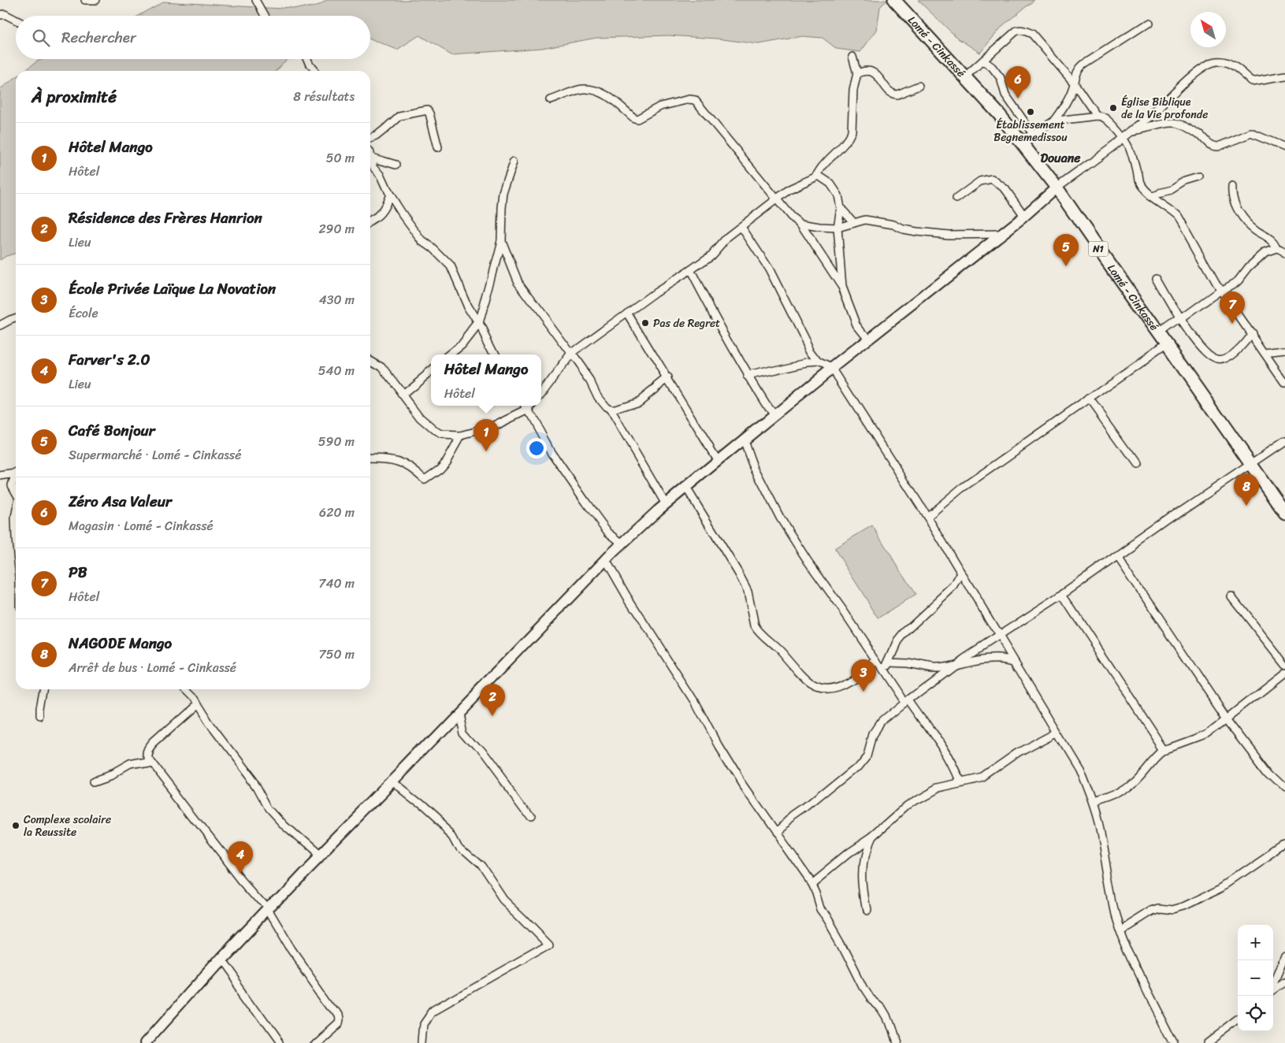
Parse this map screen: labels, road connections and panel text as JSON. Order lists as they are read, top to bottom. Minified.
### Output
{"streets":{"highway":["Lomé - Cinkassé","N1"]},"districts":["Douane"],"places":["Église Biblique de la Vie profonde","Établissement Begnemedissou","Pas de Regret","Complexe scolaire la Reussite"],"north":"top left","page":{"search":"Rechercher","pins":["6","5","7","1","8","3","2","4"],"heading":["À proximité","8 résultats"],"list":[{"mark":"1","name":"Hôtel Mango","note":"Hôtel","value":"50 m"},{"mark":"2","name":"Résidence des Frères Hanrion","note":"Lieu","value":"290 m"},{"mark":"3","name":"École Privée Laïque La Novation","note":"École","value":"430 m"},{"mark":"4","name":"Farver's 2.0","note":"Lieu","value":"540 m"},{"mark":"5","name":"Café Bonjour","note":"Supermarché · Lomé - Cinkassé","value":"590 m"},{"mark":"6","name":"Zéro Asa Valeur","note":"Magasin · Lomé - Cinkassé","value":"620 m"},{"mark":"7","name":"PB","note":"Hôtel","value":"740 m"},{"mark":"8","name":"NAGODE Mango","note":"Arrêt de bus · Lomé - Cinkassé","value":"750 m"}],"popup":["Hôtel Mango","Hôtel"],"map_buttons":["+","−"]}}
